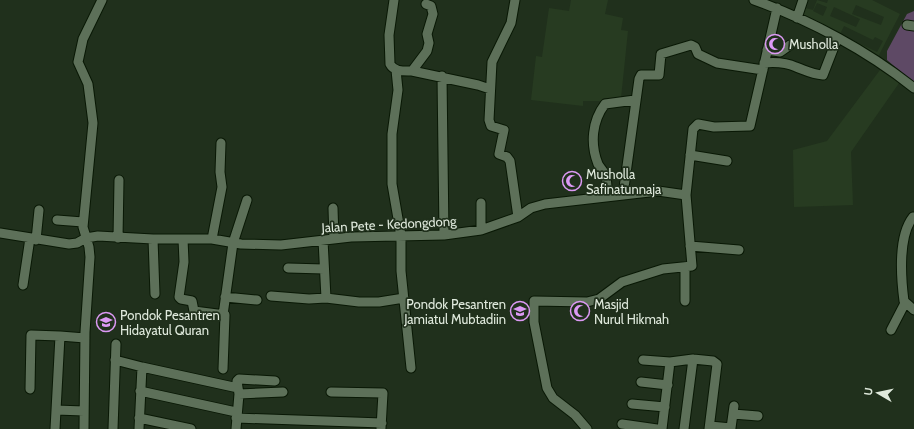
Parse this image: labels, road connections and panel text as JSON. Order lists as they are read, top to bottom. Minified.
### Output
{"streets":{"street":["Jalan Pete - Kedongdong"]},"places":{"mosque":["Musholla","Musholla Safinatunnaja","Masjid Nurul Hikmah"],"school or university":["Pondok Pesantren Jamiatul Mubtadiin","Pondok Pesantren Hidayatul Quran"]},"north":"left"}
